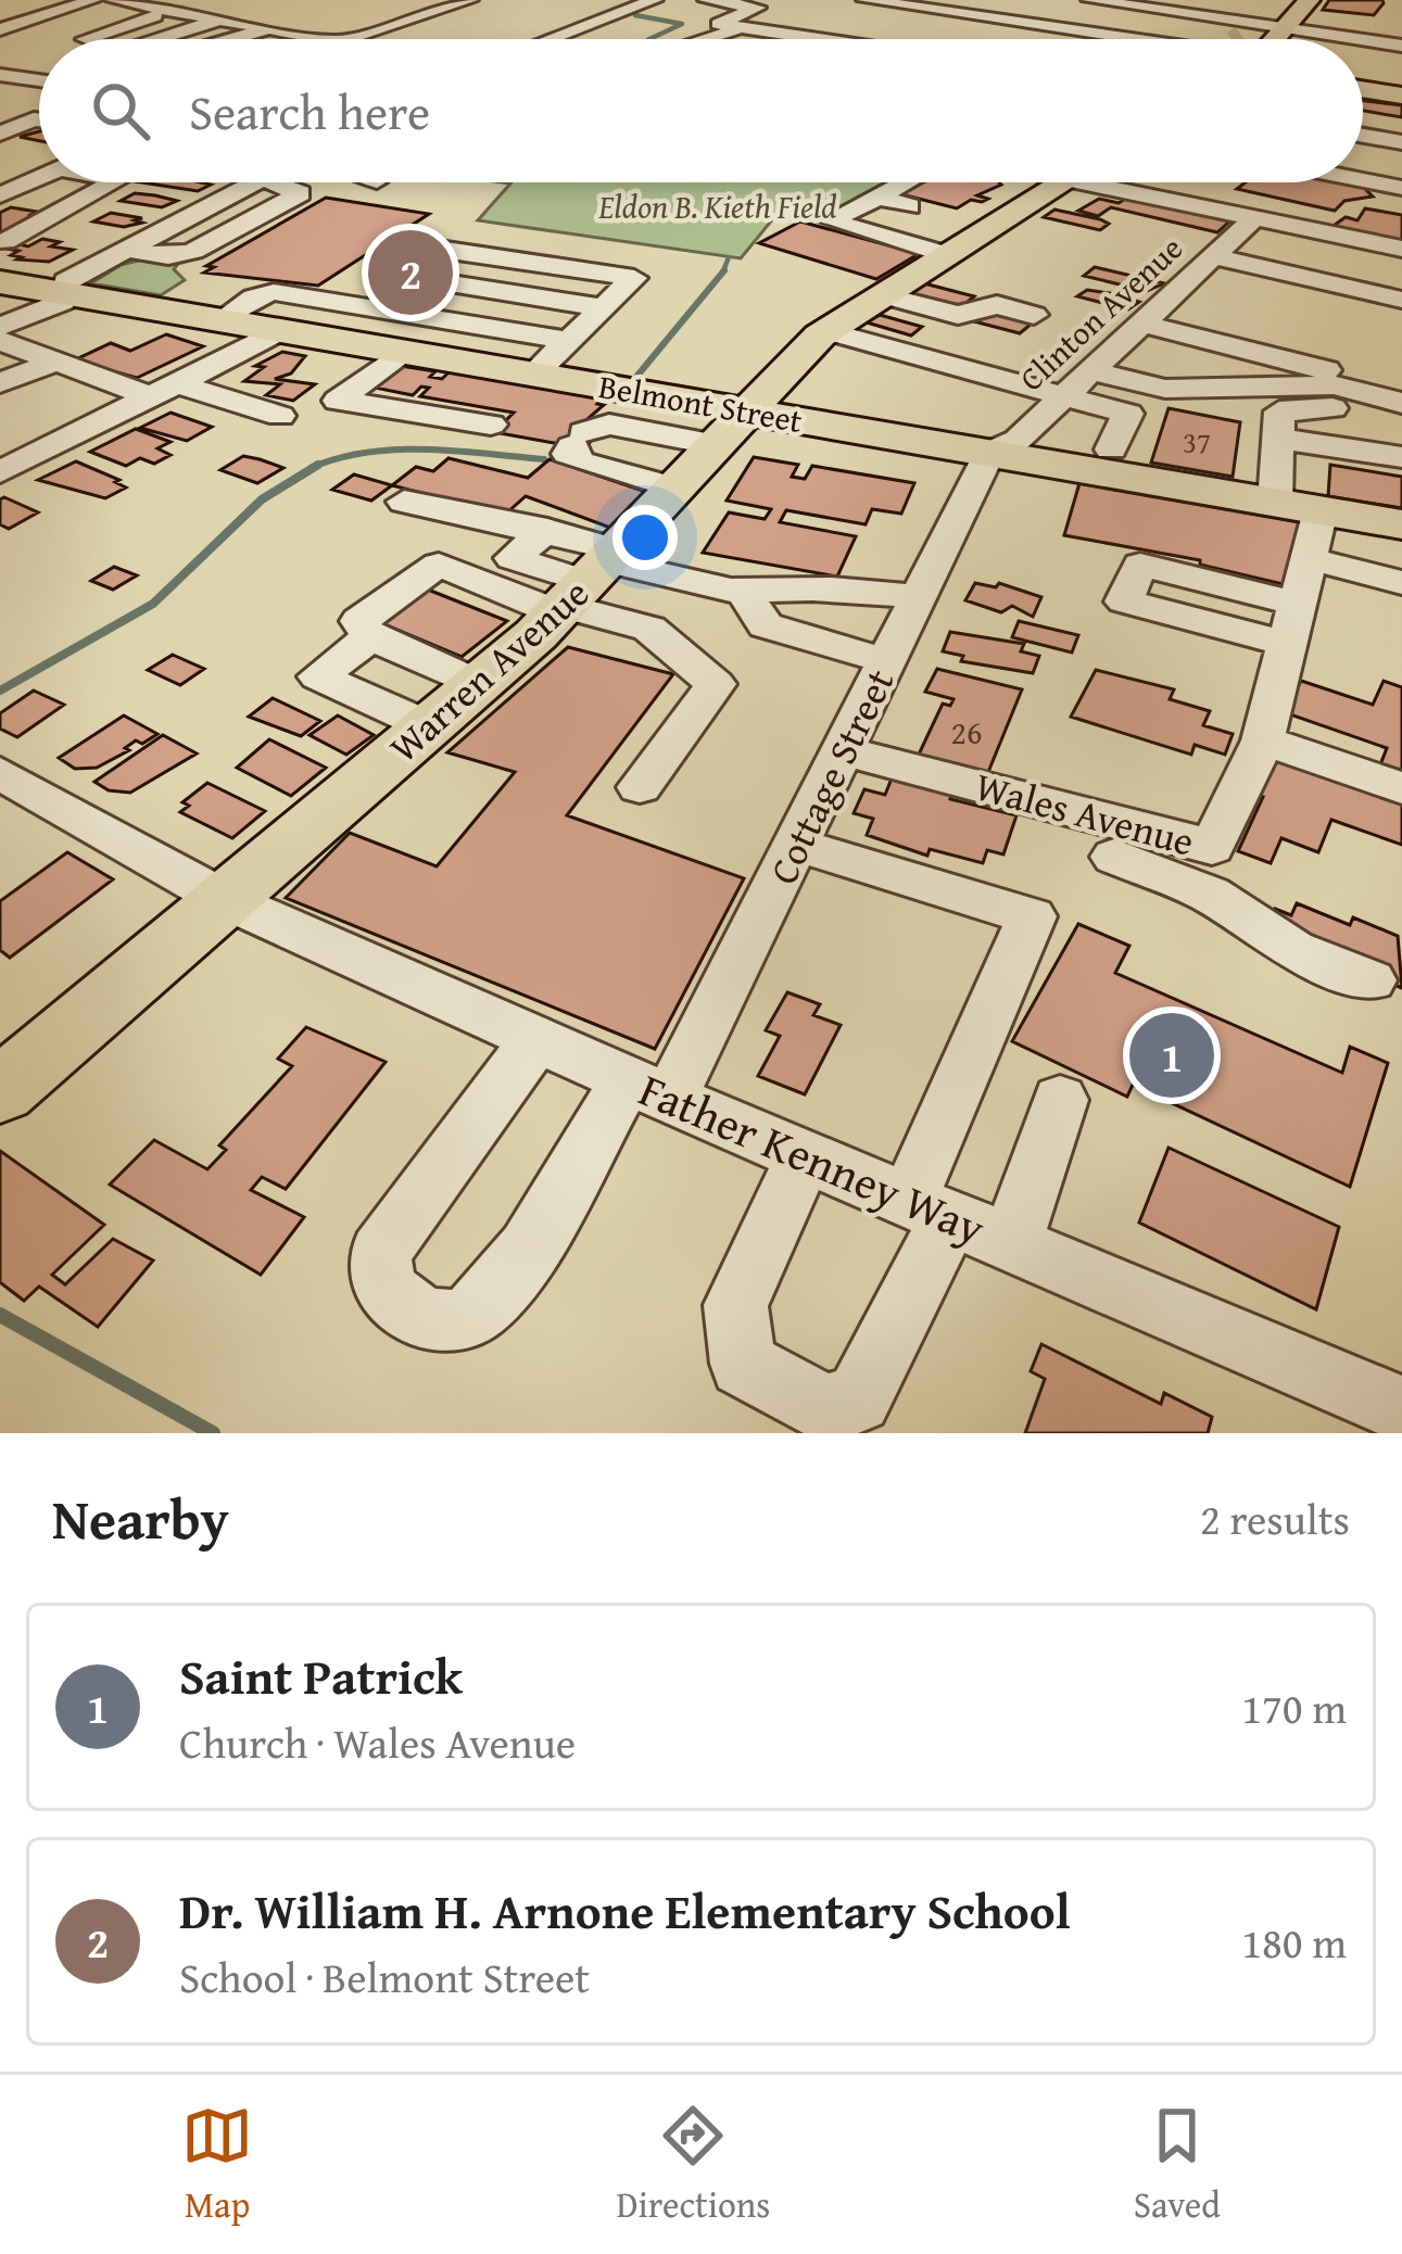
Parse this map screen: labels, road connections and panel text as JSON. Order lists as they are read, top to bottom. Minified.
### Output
{"streets":{"main road":["Belmont Street","Warren Avenue"],"street":["Clinton Avenue","Cottage Street","Wales Avenue","Father Kenney Way"]},"crossings":[["Clinton Avenue","Belmont Street"],["Clinton Avenue","Cottage Street"],["Belmont Street","Warren Avenue"],["Belmont Street","Cottage Street"],["Belmont Street","Wales Avenue"],["Warren Avenue","Father Kenney Way"],["Cottage Street","Wales Avenue"],["Cottage Street","Father Kenney Way"]],"parks":["Eldon B. Kieth Field"],"house_numbers":["37","26"],"page":{"search":"Search here","pins":["2","1"],"heading":["Nearby","2 results"],"list":[{"mark":"1","name":"Saint Patrick","note":"Church · Wales Avenue","value":"170 m"},{"mark":"2","name":"Dr. William H. Arnone Elementary School","note":"School · Belmont Street","value":"180 m"}],"nav":["Map","Directions","Saved"]}}
